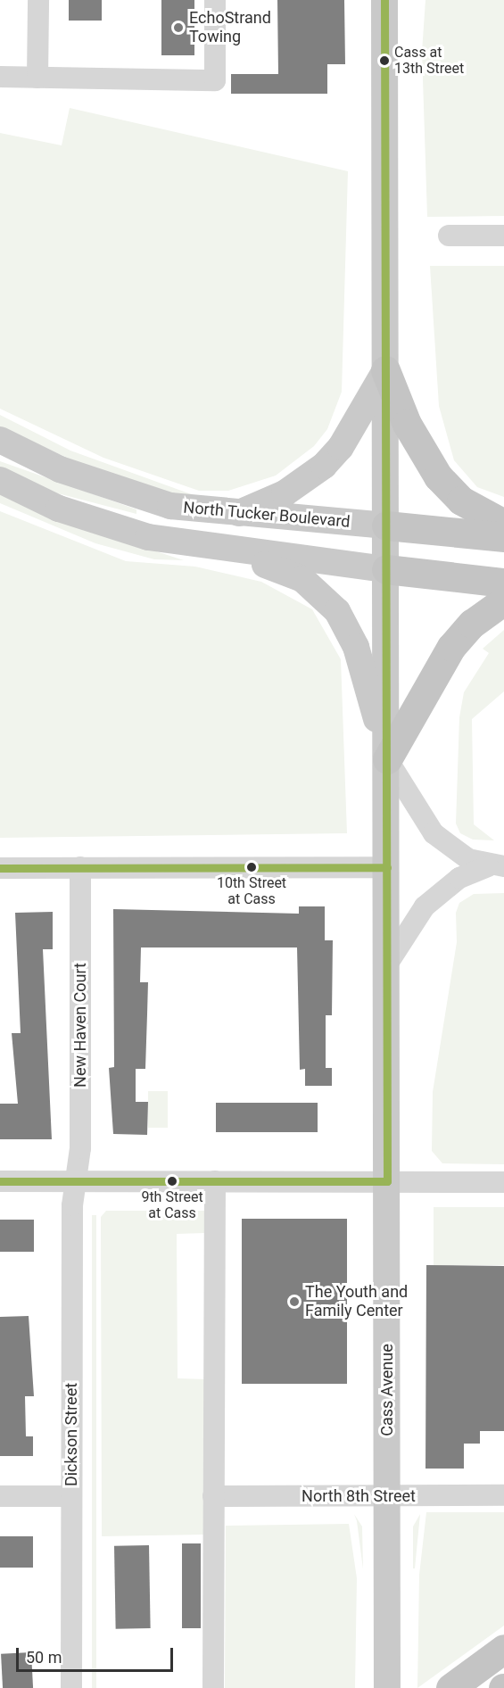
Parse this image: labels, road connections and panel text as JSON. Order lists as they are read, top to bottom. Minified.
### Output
{"streets":{"main road":["North Tucker Boulevard","Cass Avenue"],"street":["New Haven Court","Dickson Street","North 8th Street"]},"crossings":[["North Tucker Boulevard","Cass Avenue"],["New Haven Court","Dickson Street"],["Cass Avenue","North 8th Street"]],"places":["EchoStrand Towing","Cass at 13th Street","10th Street at Cass","9th Street at Cass","The Youth and Family Center"],"scale_bar":"50 m"}
